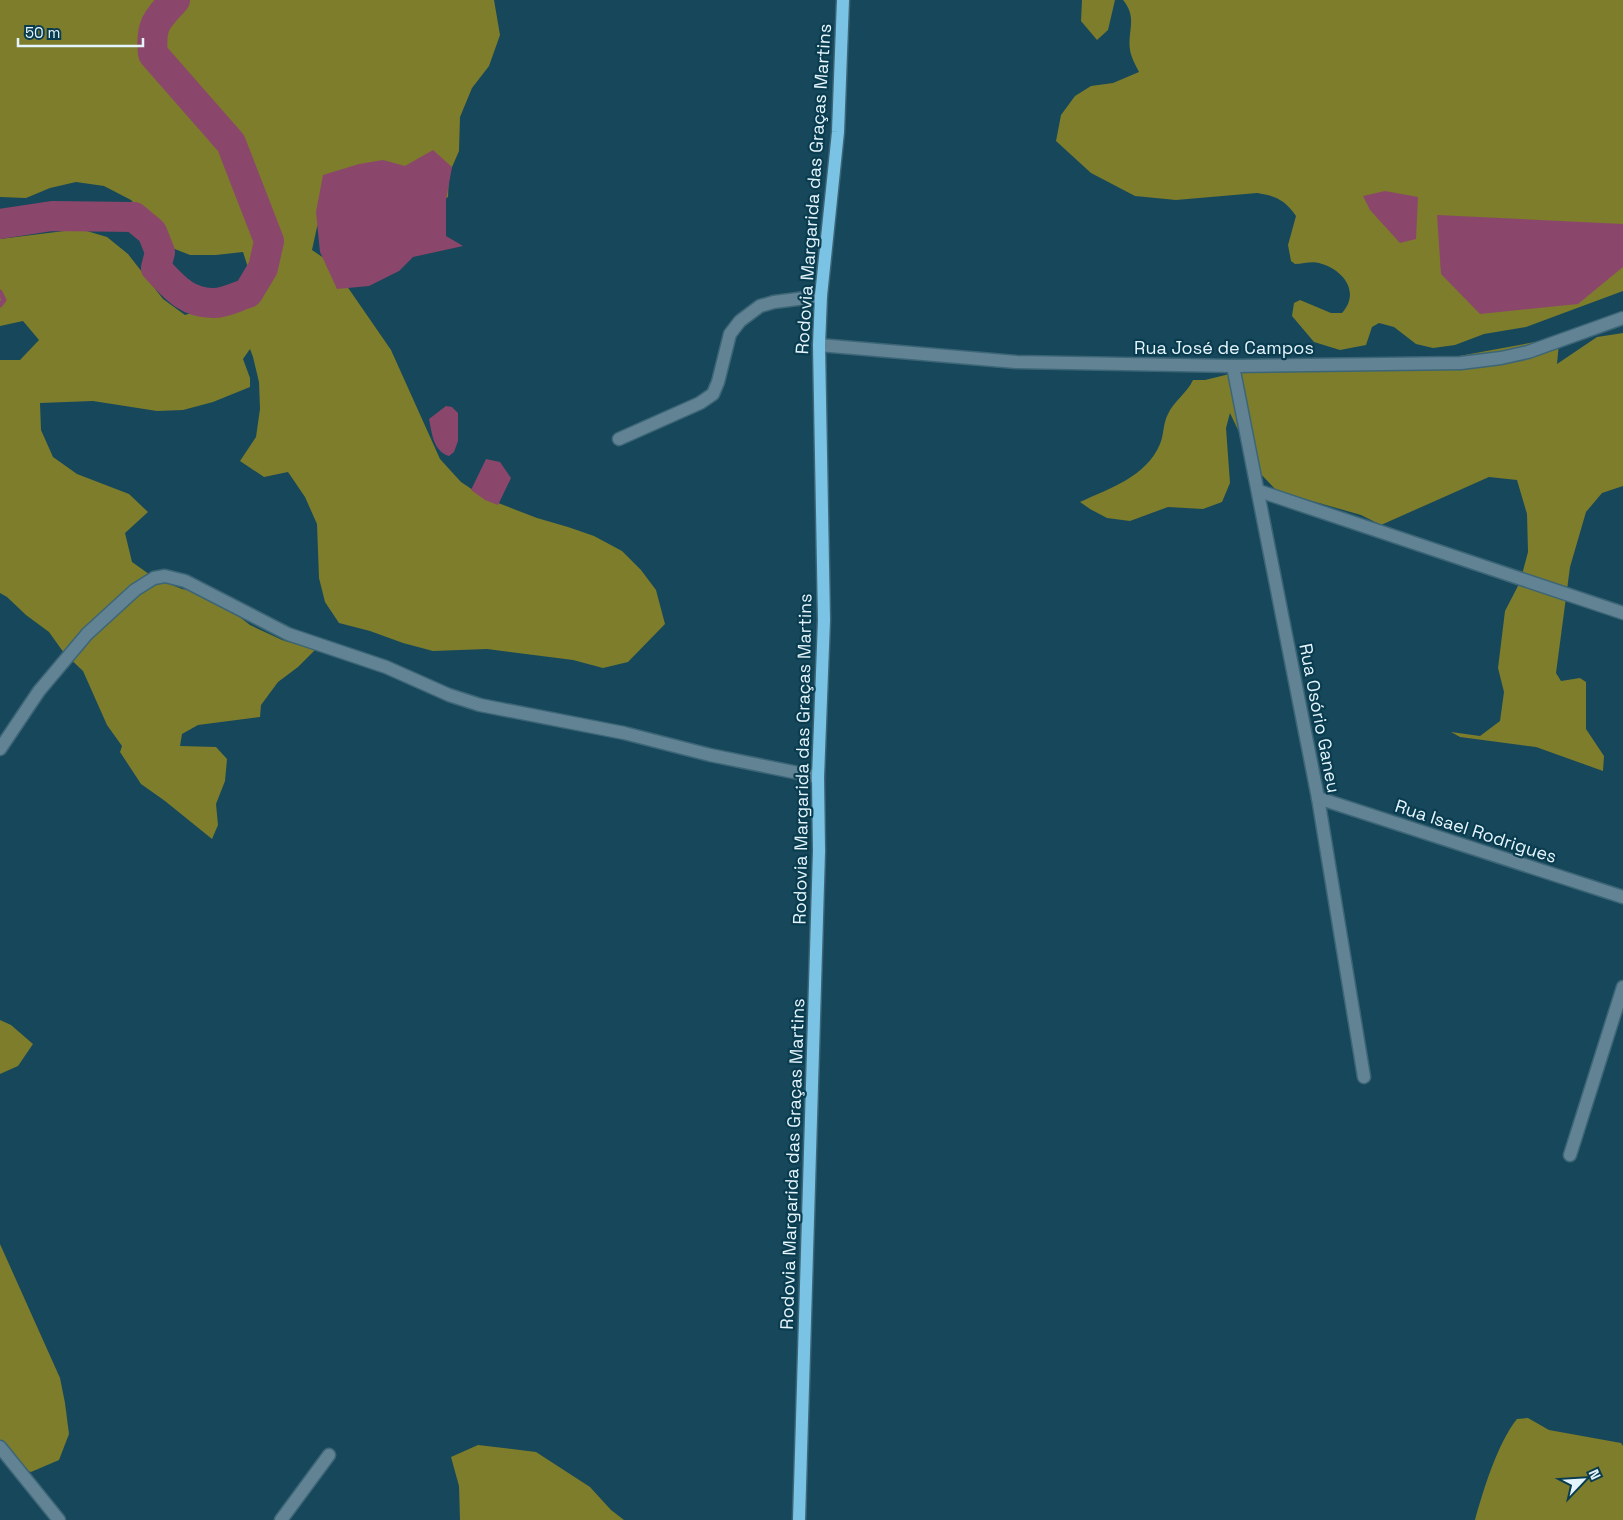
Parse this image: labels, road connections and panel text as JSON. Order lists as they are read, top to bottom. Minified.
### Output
{"streets":{"main road":["Rodovia Margarida das Graças Martins"],"street":["Rua José de Campos","Rua Osório Ganeu","Rua Isael Rodrigues"]},"crossings":[["Rodovia Margarida das Graças Martins","Rua José de Campos"],["Rua José de Campos","Rua Osório Ganeu"],["Rua Osório Ganeu","Rua Isael Rodrigues"]],"scale_bar":"50 m","north":"top right"}
